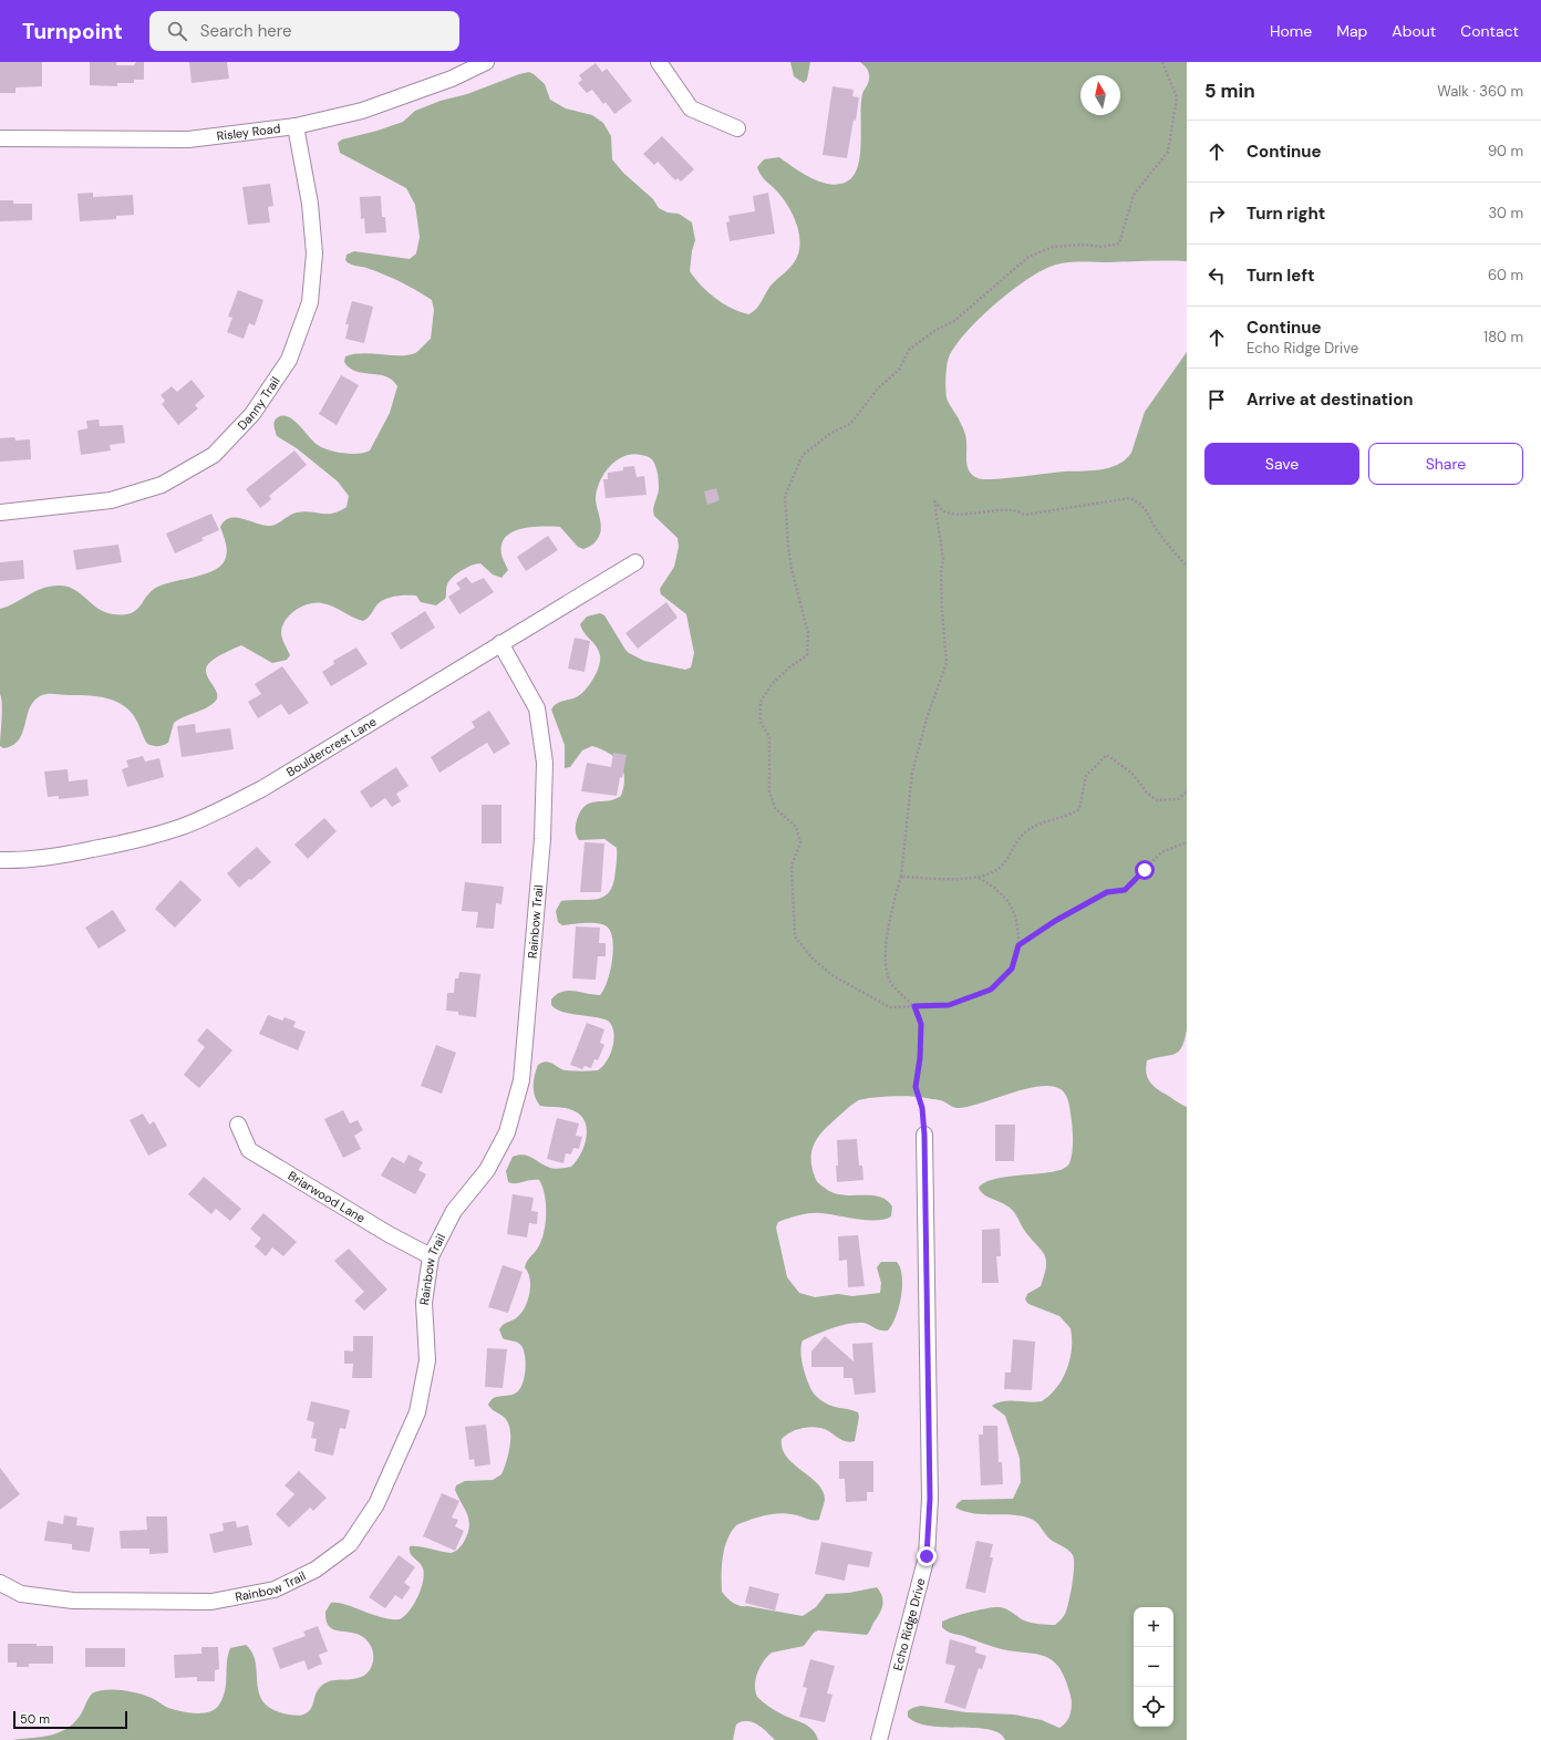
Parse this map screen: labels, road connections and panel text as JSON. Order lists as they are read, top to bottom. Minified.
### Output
{"streets":{"street":["Risley Road","Danny Trail","Bouldercrest Lane","Rainbow Trail","Briarwood Lane","Echo Ridge Drive"]},"crossings":[["Risley Road","Danny Trail"],["Bouldercrest Lane","Rainbow Trail"],["Rainbow Trail","Briarwood Lane"]],"scale_bar":"50 m","north":"top","page":{"header":"Turnpoint","search":"Search here","nav":["Home","Map","About","Contact"],"heading":["5 min","Walk · 360 m"],"list":[["Continue","90 m"],["Turn right","30 m"],["Turn left","60 m"],["Continue","Echo Ridge Drive","180 m"],"Arrive at destination"],"buttons":["Save","Share"],"map_buttons":["+","−"],"scale":"50 m"}}
